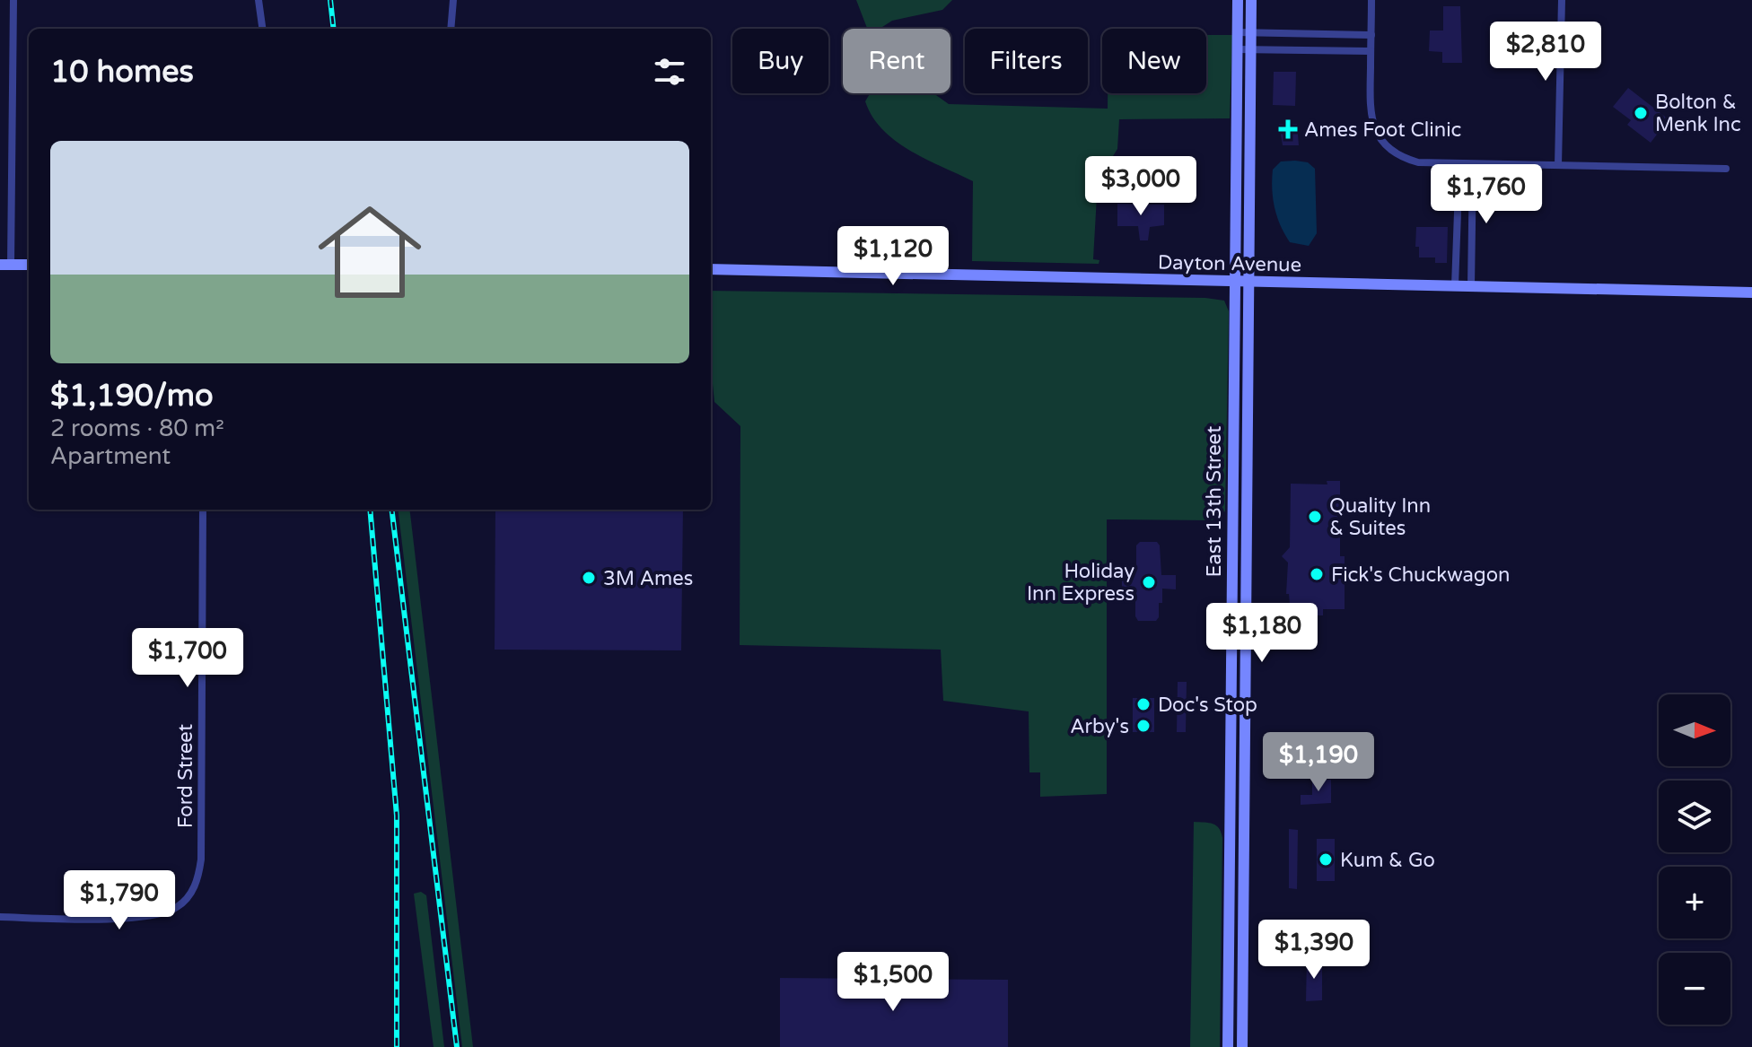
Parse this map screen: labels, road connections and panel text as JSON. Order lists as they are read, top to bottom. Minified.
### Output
{"streets":{"main road":["Dayton Avenue","East 13th Street"],"street":["Ford Street"]},"crossings":[["Dayton Avenue","East 13th Street"]],"places":{"other":["Bolton & Menk Inc","Quality Inn & Suites","Fick's Chuckwagon","3M Ames","Holiday Inn Express","Doc's Stop","Arby's","Kum & Go"],"health":["Ames Foot Clinic"]},"north":"right","page":{"price":["$2,810","$3,000","$1,760","$1,120","$1,180","$1,700","$1,190","$1,790","$1,390","$1,500"],"chip":["Buy","Rent","Filters","New"],"heading":"10 homes","list":[{"name":"$1,190/mo","note":"2 rooms · 80 m² · Apartment"}],"map_buttons":["+","−"]}}
